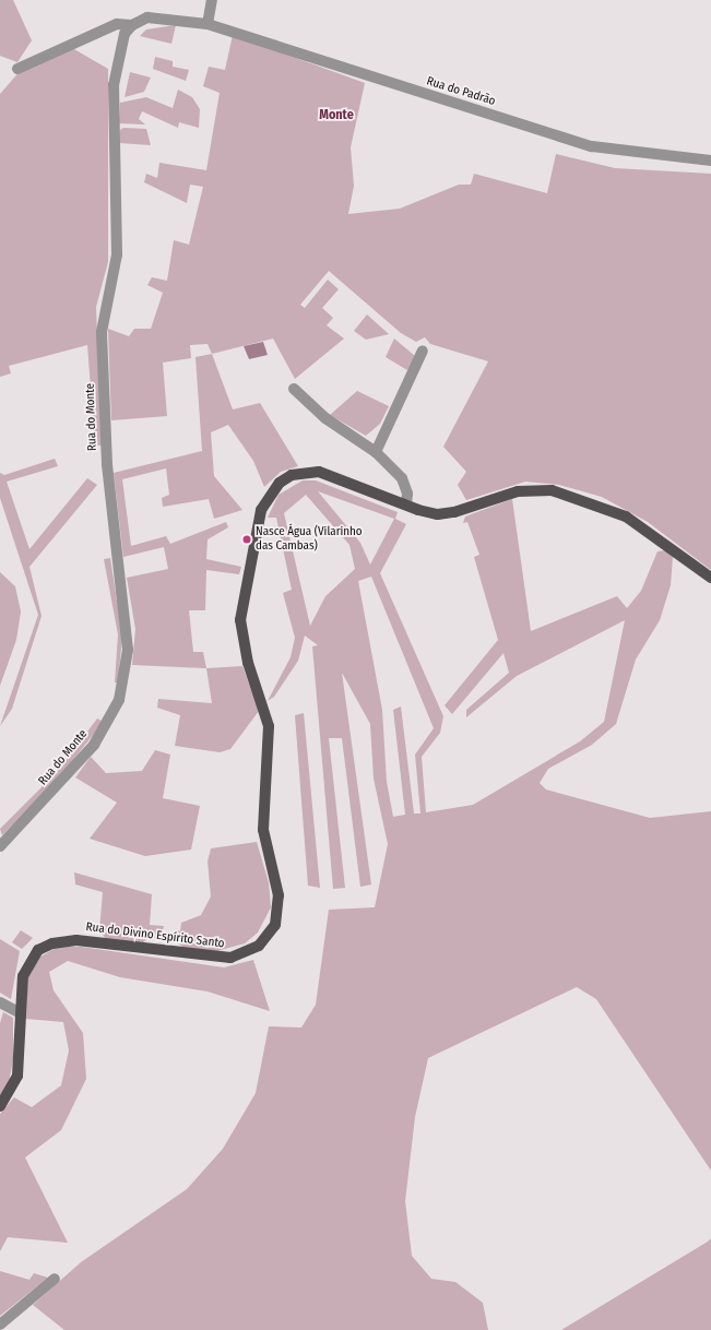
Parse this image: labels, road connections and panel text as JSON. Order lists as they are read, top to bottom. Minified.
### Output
{"streets":{"main road":["Rua do Divino Espírito Santo"],"street":["Rua do Padrão","Rua do Monte"]},"districts":["Monte"],"places":["Nasce Água (Vilarinho das Cambas)"]}
